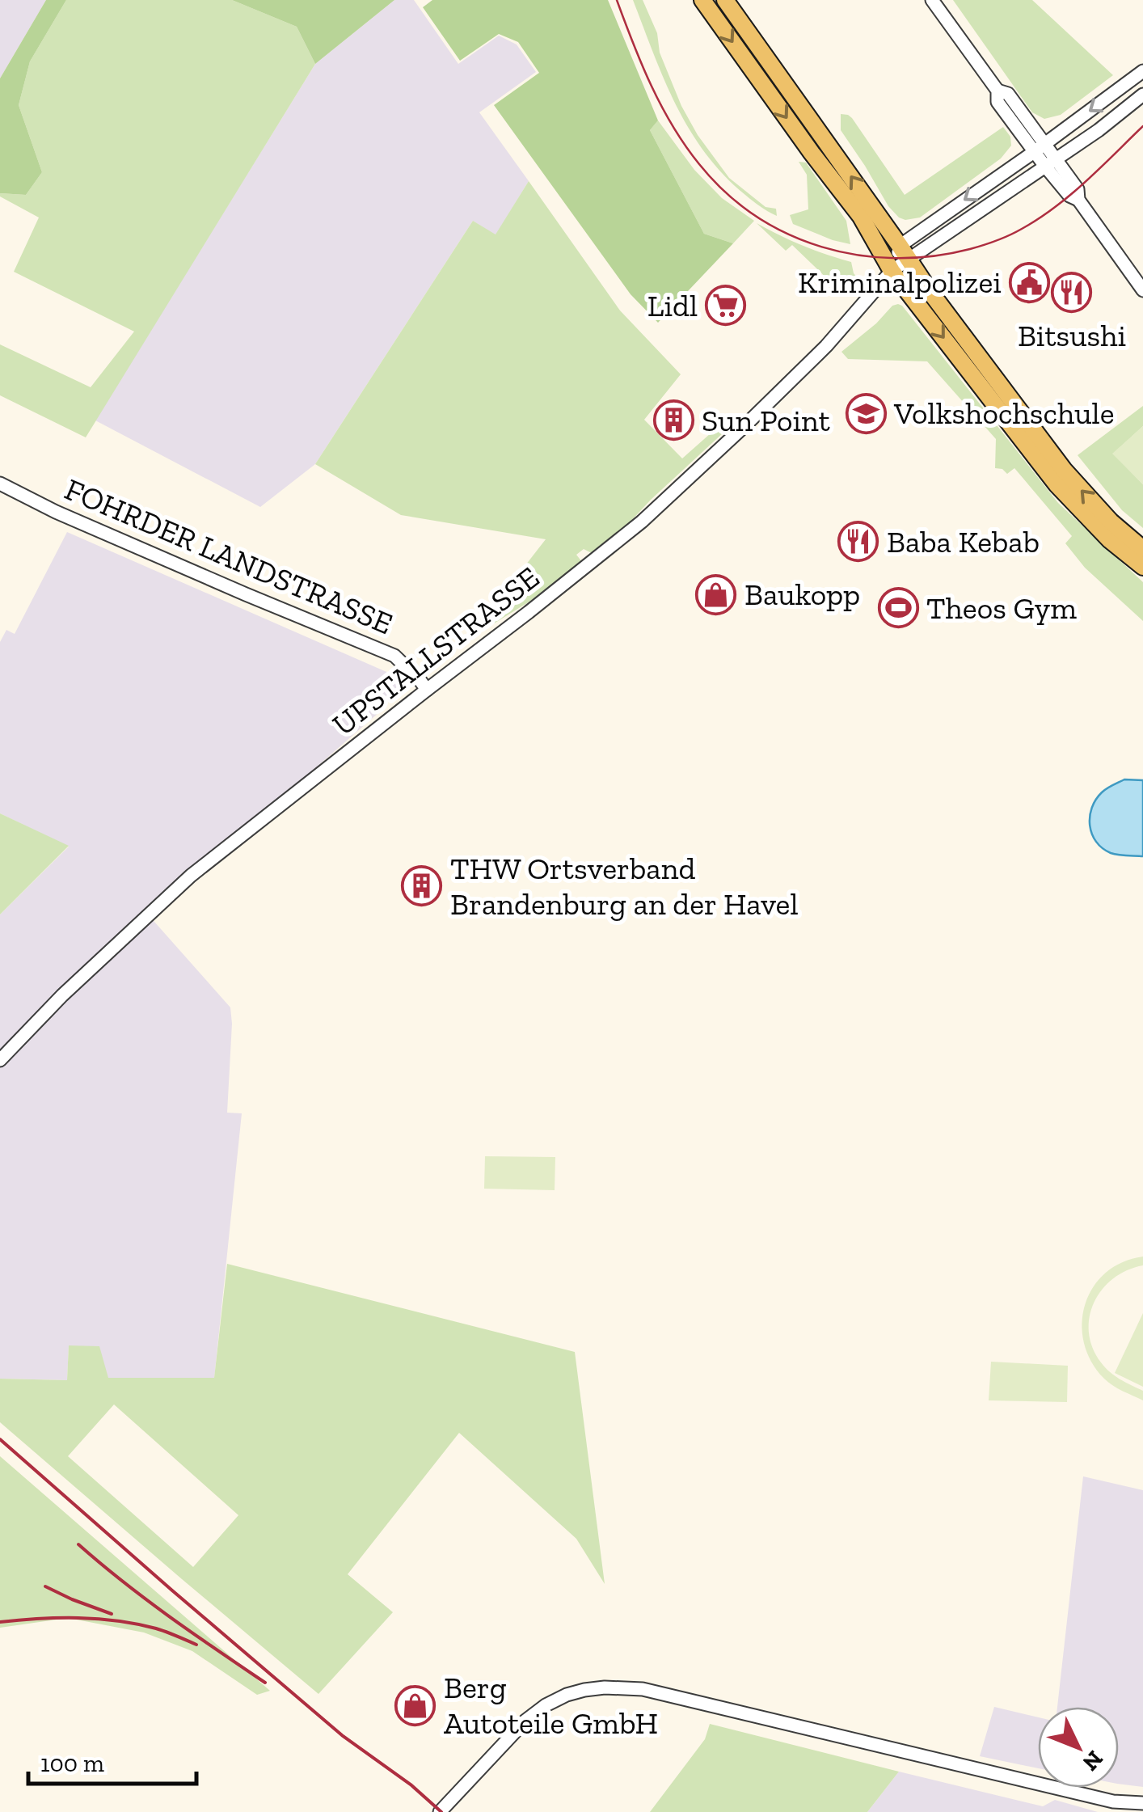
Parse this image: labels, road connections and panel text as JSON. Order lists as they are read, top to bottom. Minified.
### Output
{"streets":{"street":["FOHRDER LANDSTRASSE","UPSTALLSTRASSE"]},"crossings":[["FOHRDER LANDSTRASSE","UPSTALLSTRASSE"]],"places":{"public building":["Kriminalpolizei"],"restaurant":["Bitsushi","Baba Kebab"],"supermarket":["Lidl"],"school or university":["Volkshochschule"],"building":["Sun Point","THW Ortsverband Brandenburg an der Havel"],"shop":["Baukopp","Berg Autoteile GmbH"],"sports":["Theos Gym"]},"scale_bar":"100 m","north":"bottom right"}
